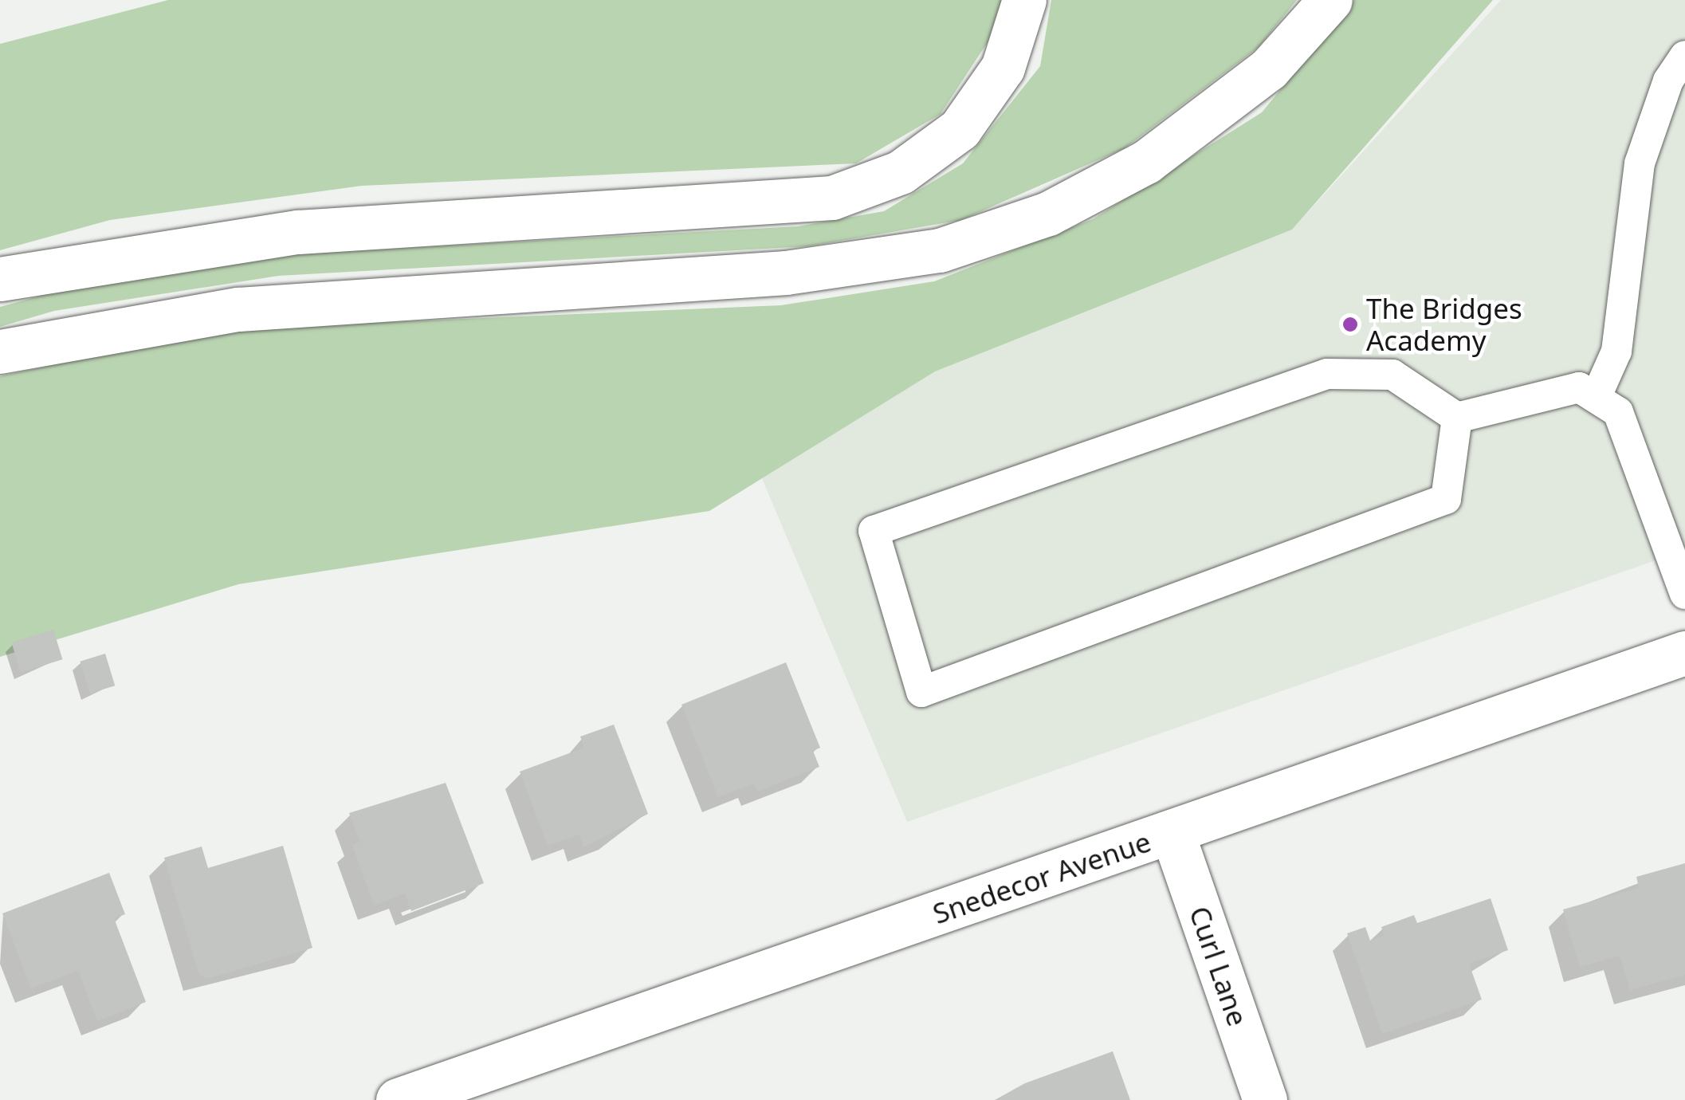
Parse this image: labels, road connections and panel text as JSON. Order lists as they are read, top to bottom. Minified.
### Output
{"streets":{"main road":["Snedecor Avenue","Curl Lane"]},"crossings":[["Snedecor Avenue","Curl Lane"]],"places":["The Bridges Academy"]}
